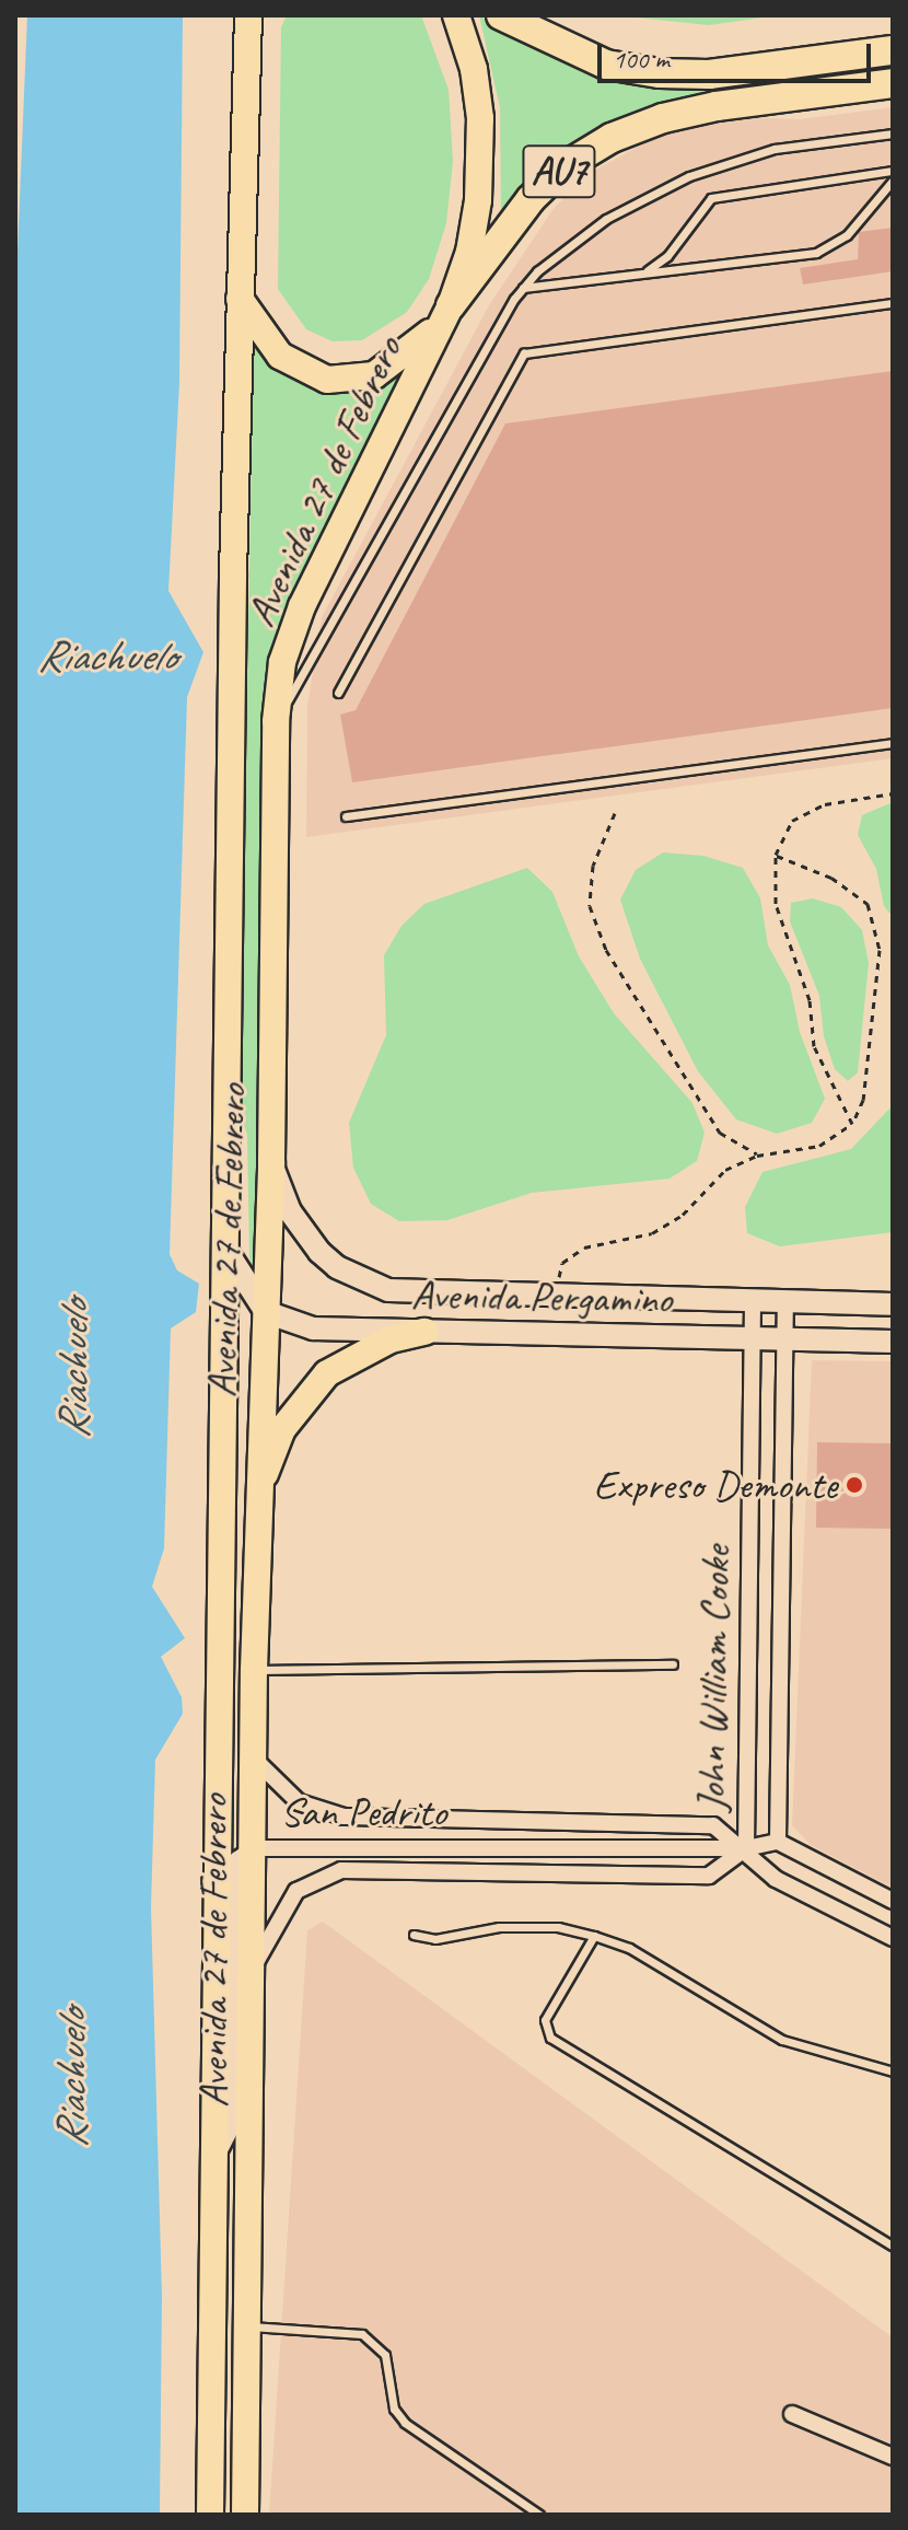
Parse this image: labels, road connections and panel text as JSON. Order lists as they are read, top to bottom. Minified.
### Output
{"streets":{"highway":["AU7"],"main road":["Avenida 27 de Febrero","Avenida Pergamino"],"street":["John William Cooke","San Pedrito"]},"crossings":[["AU7","Avenida 27 de Febrero"],["Avenida 27 de Febrero","Avenida Pergamino"],["Avenida 27 de Febrero","San Pedrito"],["Avenida Pergamino","John William Cooke"],["John William Cooke","San Pedrito"]],"water":["Riachuelo"],"places":["Expreso Demonte"],"scale_bar":"100 m"}
